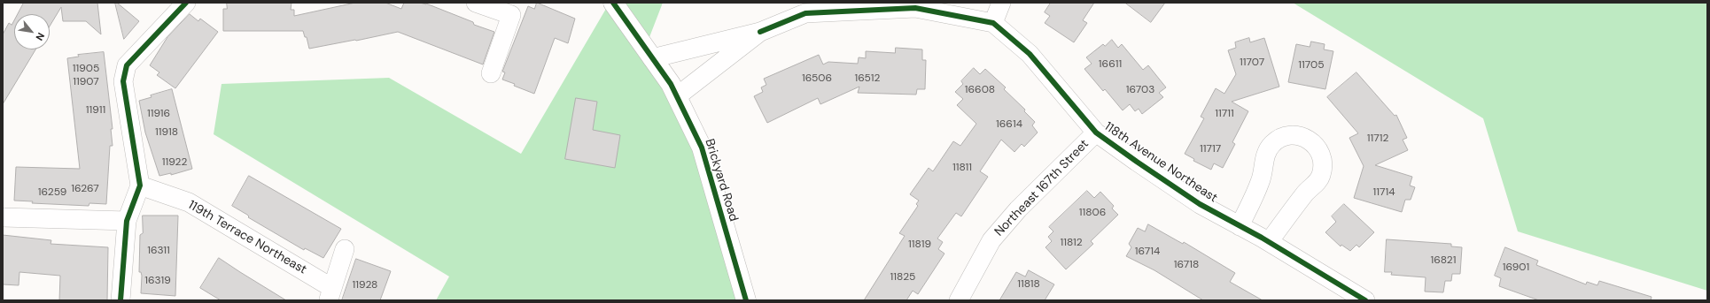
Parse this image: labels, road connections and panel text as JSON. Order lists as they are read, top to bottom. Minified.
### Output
{"streets":{"street":["118th Avenue Northeast","Brickyard Road","Northeast 167th Street","119th Terrace Northeast"]},"crossings":[["118th Avenue Northeast","Brickyard Road"],["118th Avenue Northeast","Northeast 167th Street"]],"house_numbers":["11707","16611","11705","11905","16506","16512","11907","16608","16703","11911","11916","11711","16614","11918","11712","11717","11922","11811","16267","16259","11714","11806","11812","11819","16311","16714","16821","16718","16901","11825","16319","11818","11928"],"north":"bottom right"}
